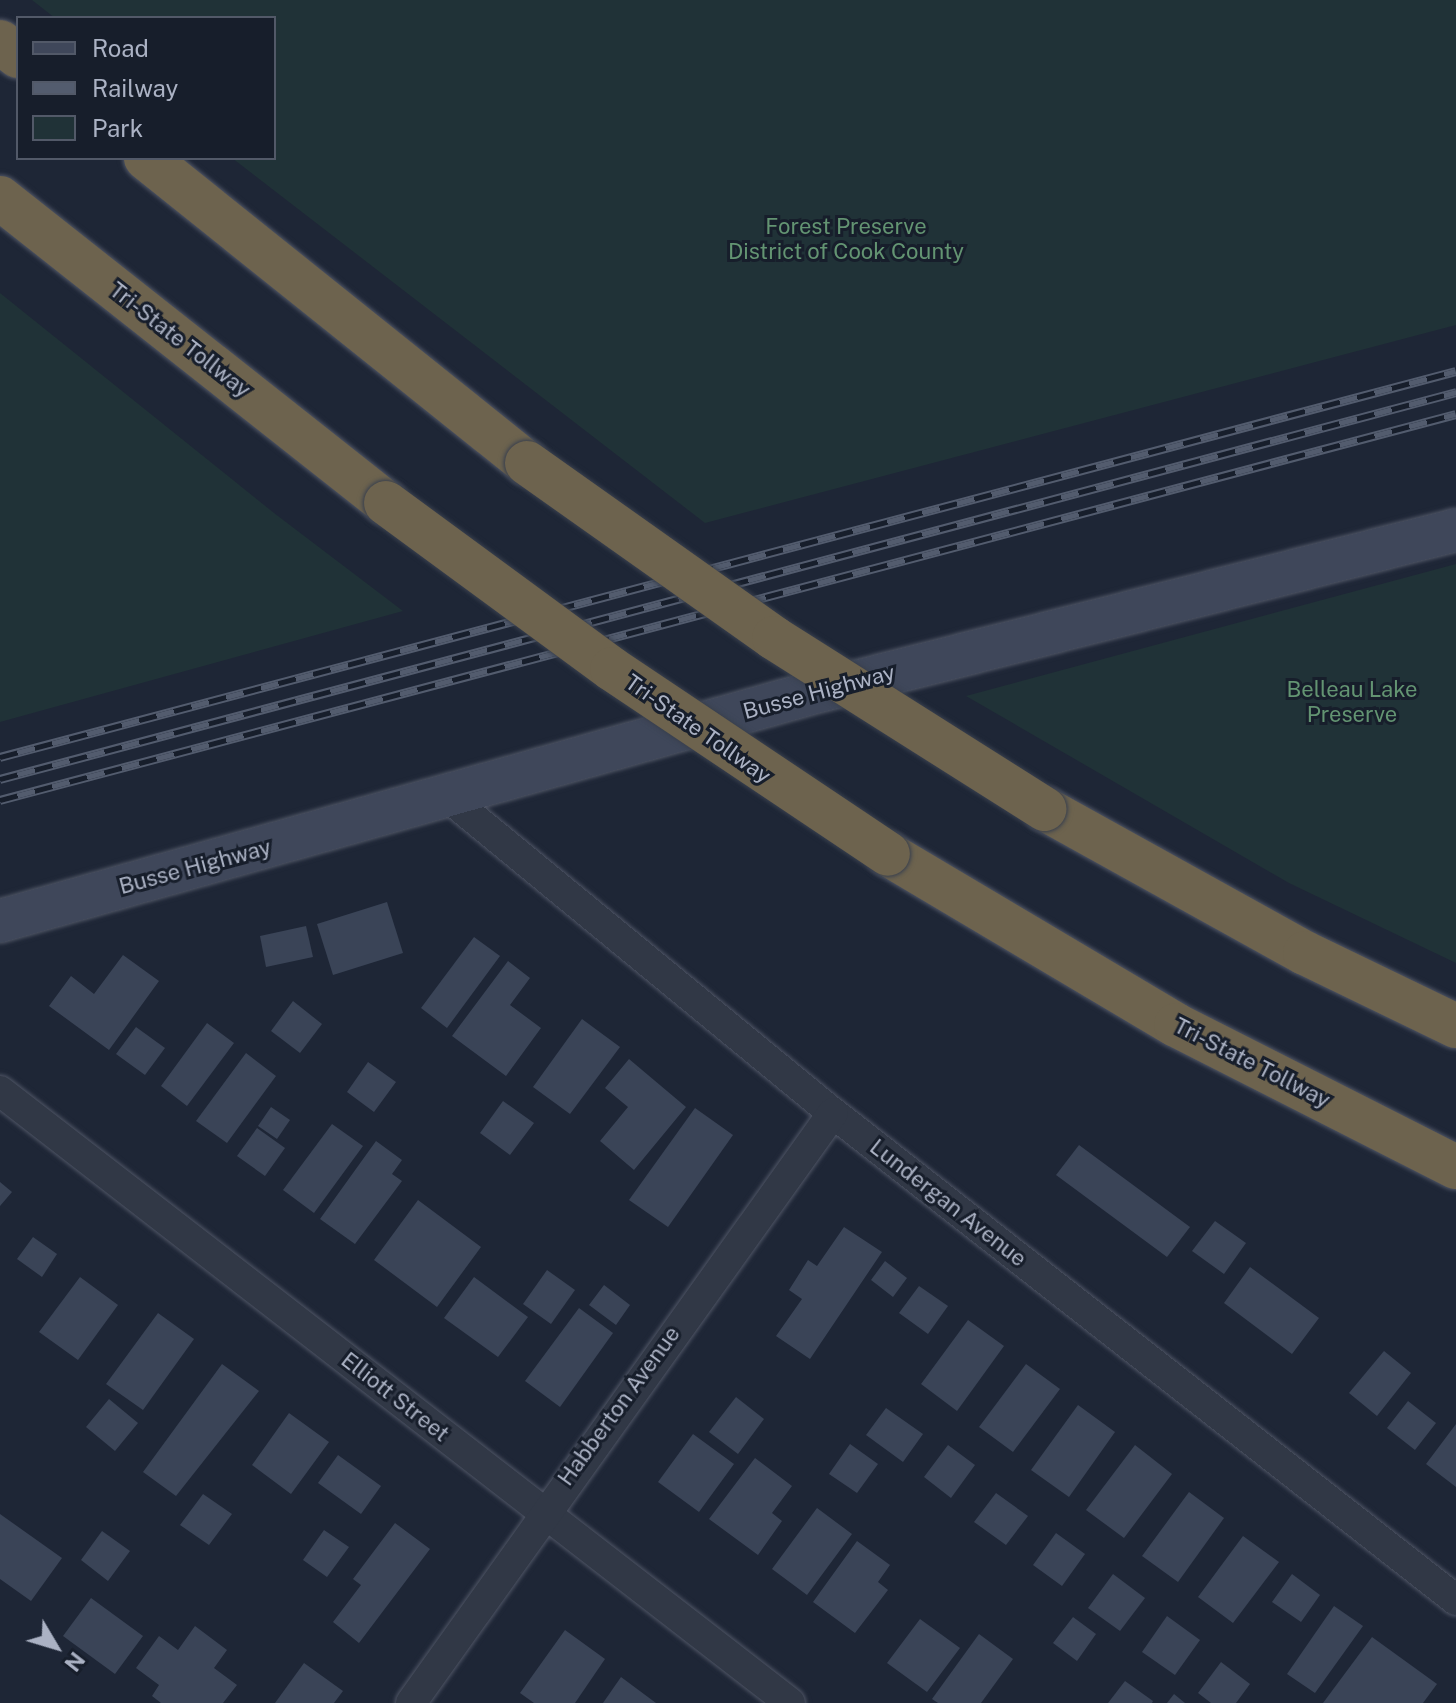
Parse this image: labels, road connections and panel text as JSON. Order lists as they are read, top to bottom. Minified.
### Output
{"streets":{"highway":["Tri-State Tollway"],"main road":["Busse Highway"],"street":["Lundergan Avenue","Elliott Street","Habberton Avenue"]},"crossings":[["Busse Highway","Lundergan Avenue"],["Lundergan Avenue","Habberton Avenue"],["Elliott Street","Habberton Avenue"]],"parks":["Forest Preserve District of Cook County","Belleau Lake Preserve"],"legend":["Road","Railway","Park"],"north":"bottom right"}
